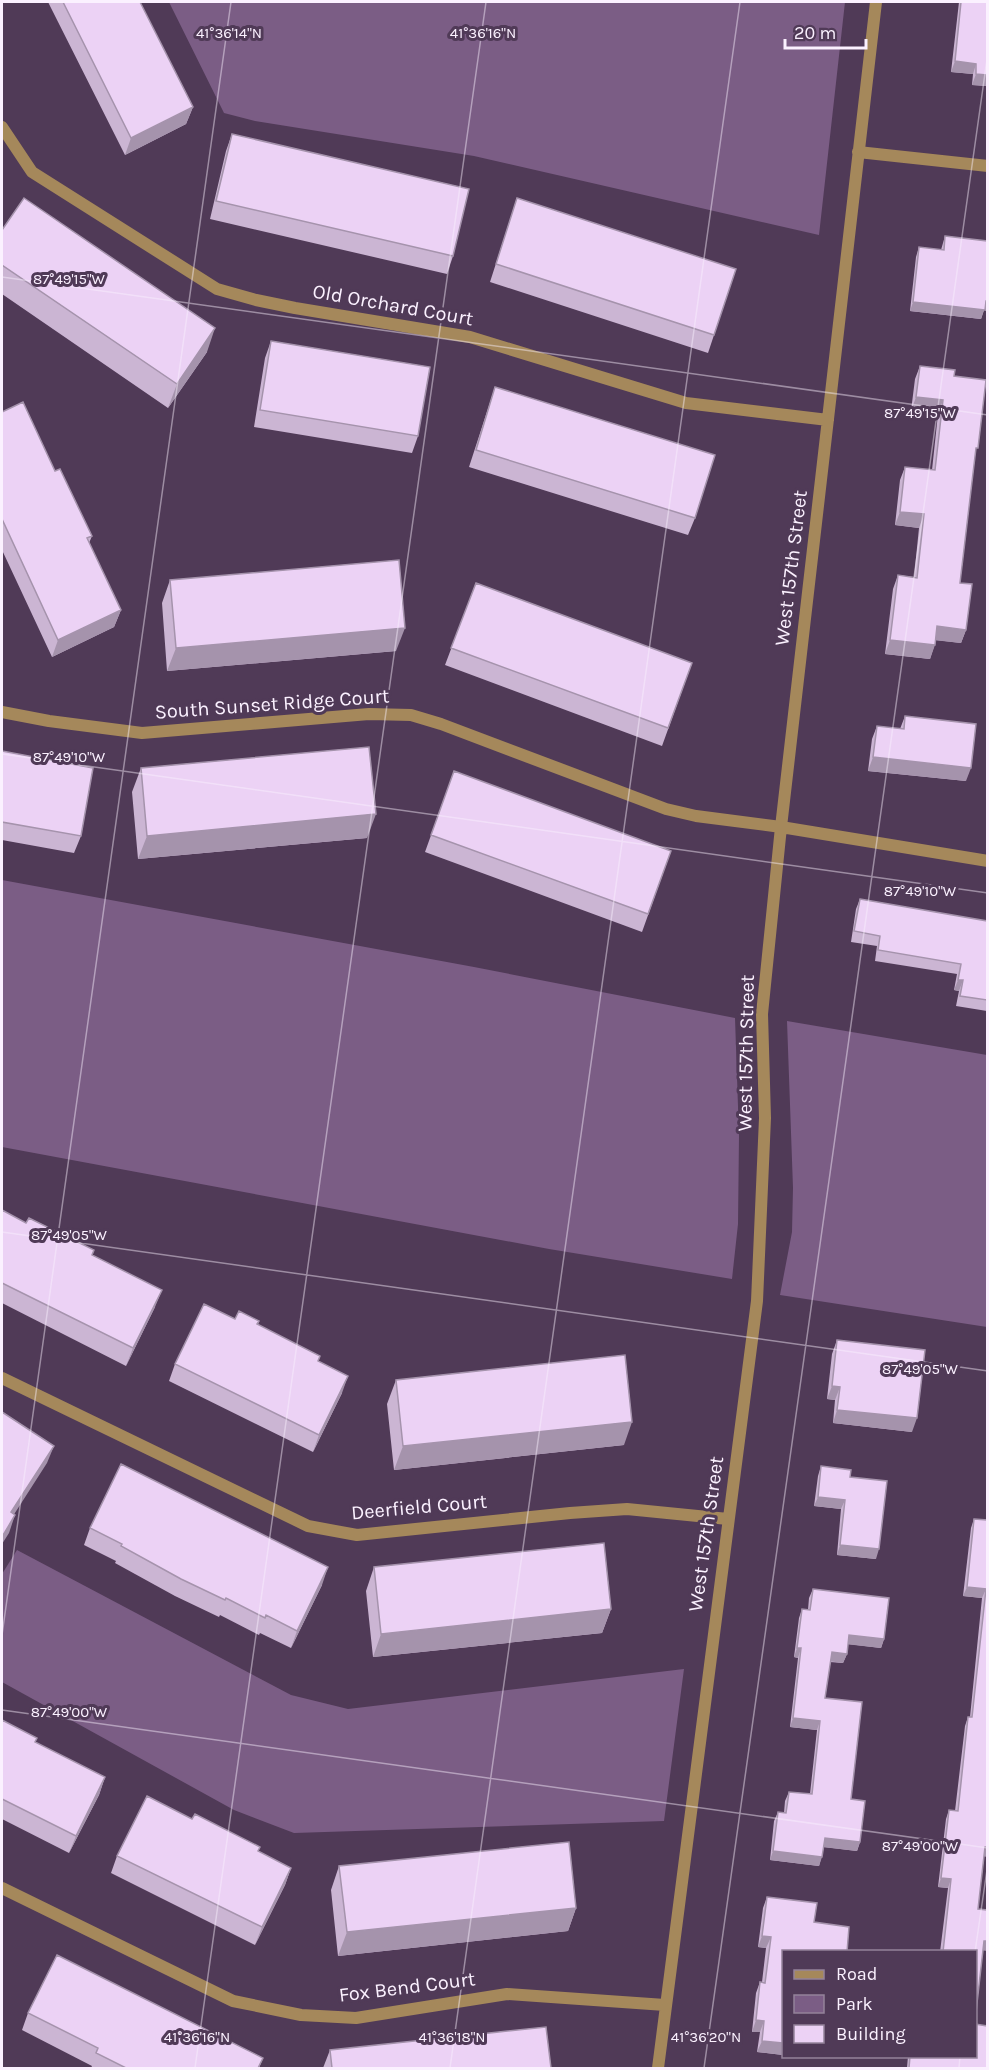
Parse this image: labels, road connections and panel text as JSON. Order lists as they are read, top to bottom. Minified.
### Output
{"streets":{"street":["Old Orchard Court","West 157th Street","South Sunset Ridge Court","Deerfield Court","Fox Bend Court"]},"crossings":[["Old Orchard Court","West 157th Street"],["West 157th Street","South Sunset Ridge Court"],["West 157th Street","Deerfield Court"],["West 157th Street","Fox Bend Court"]],"legend":["Road","Park","Building"],"scale_bar":"20 m","coordinates":["41°36'14\"N","41°36'16\"N","87°49'15\"W","87°49'10\"W","87°49'05\"W","87°49'00\"W","41°36'18\"N","41°36'20\"N"]}
